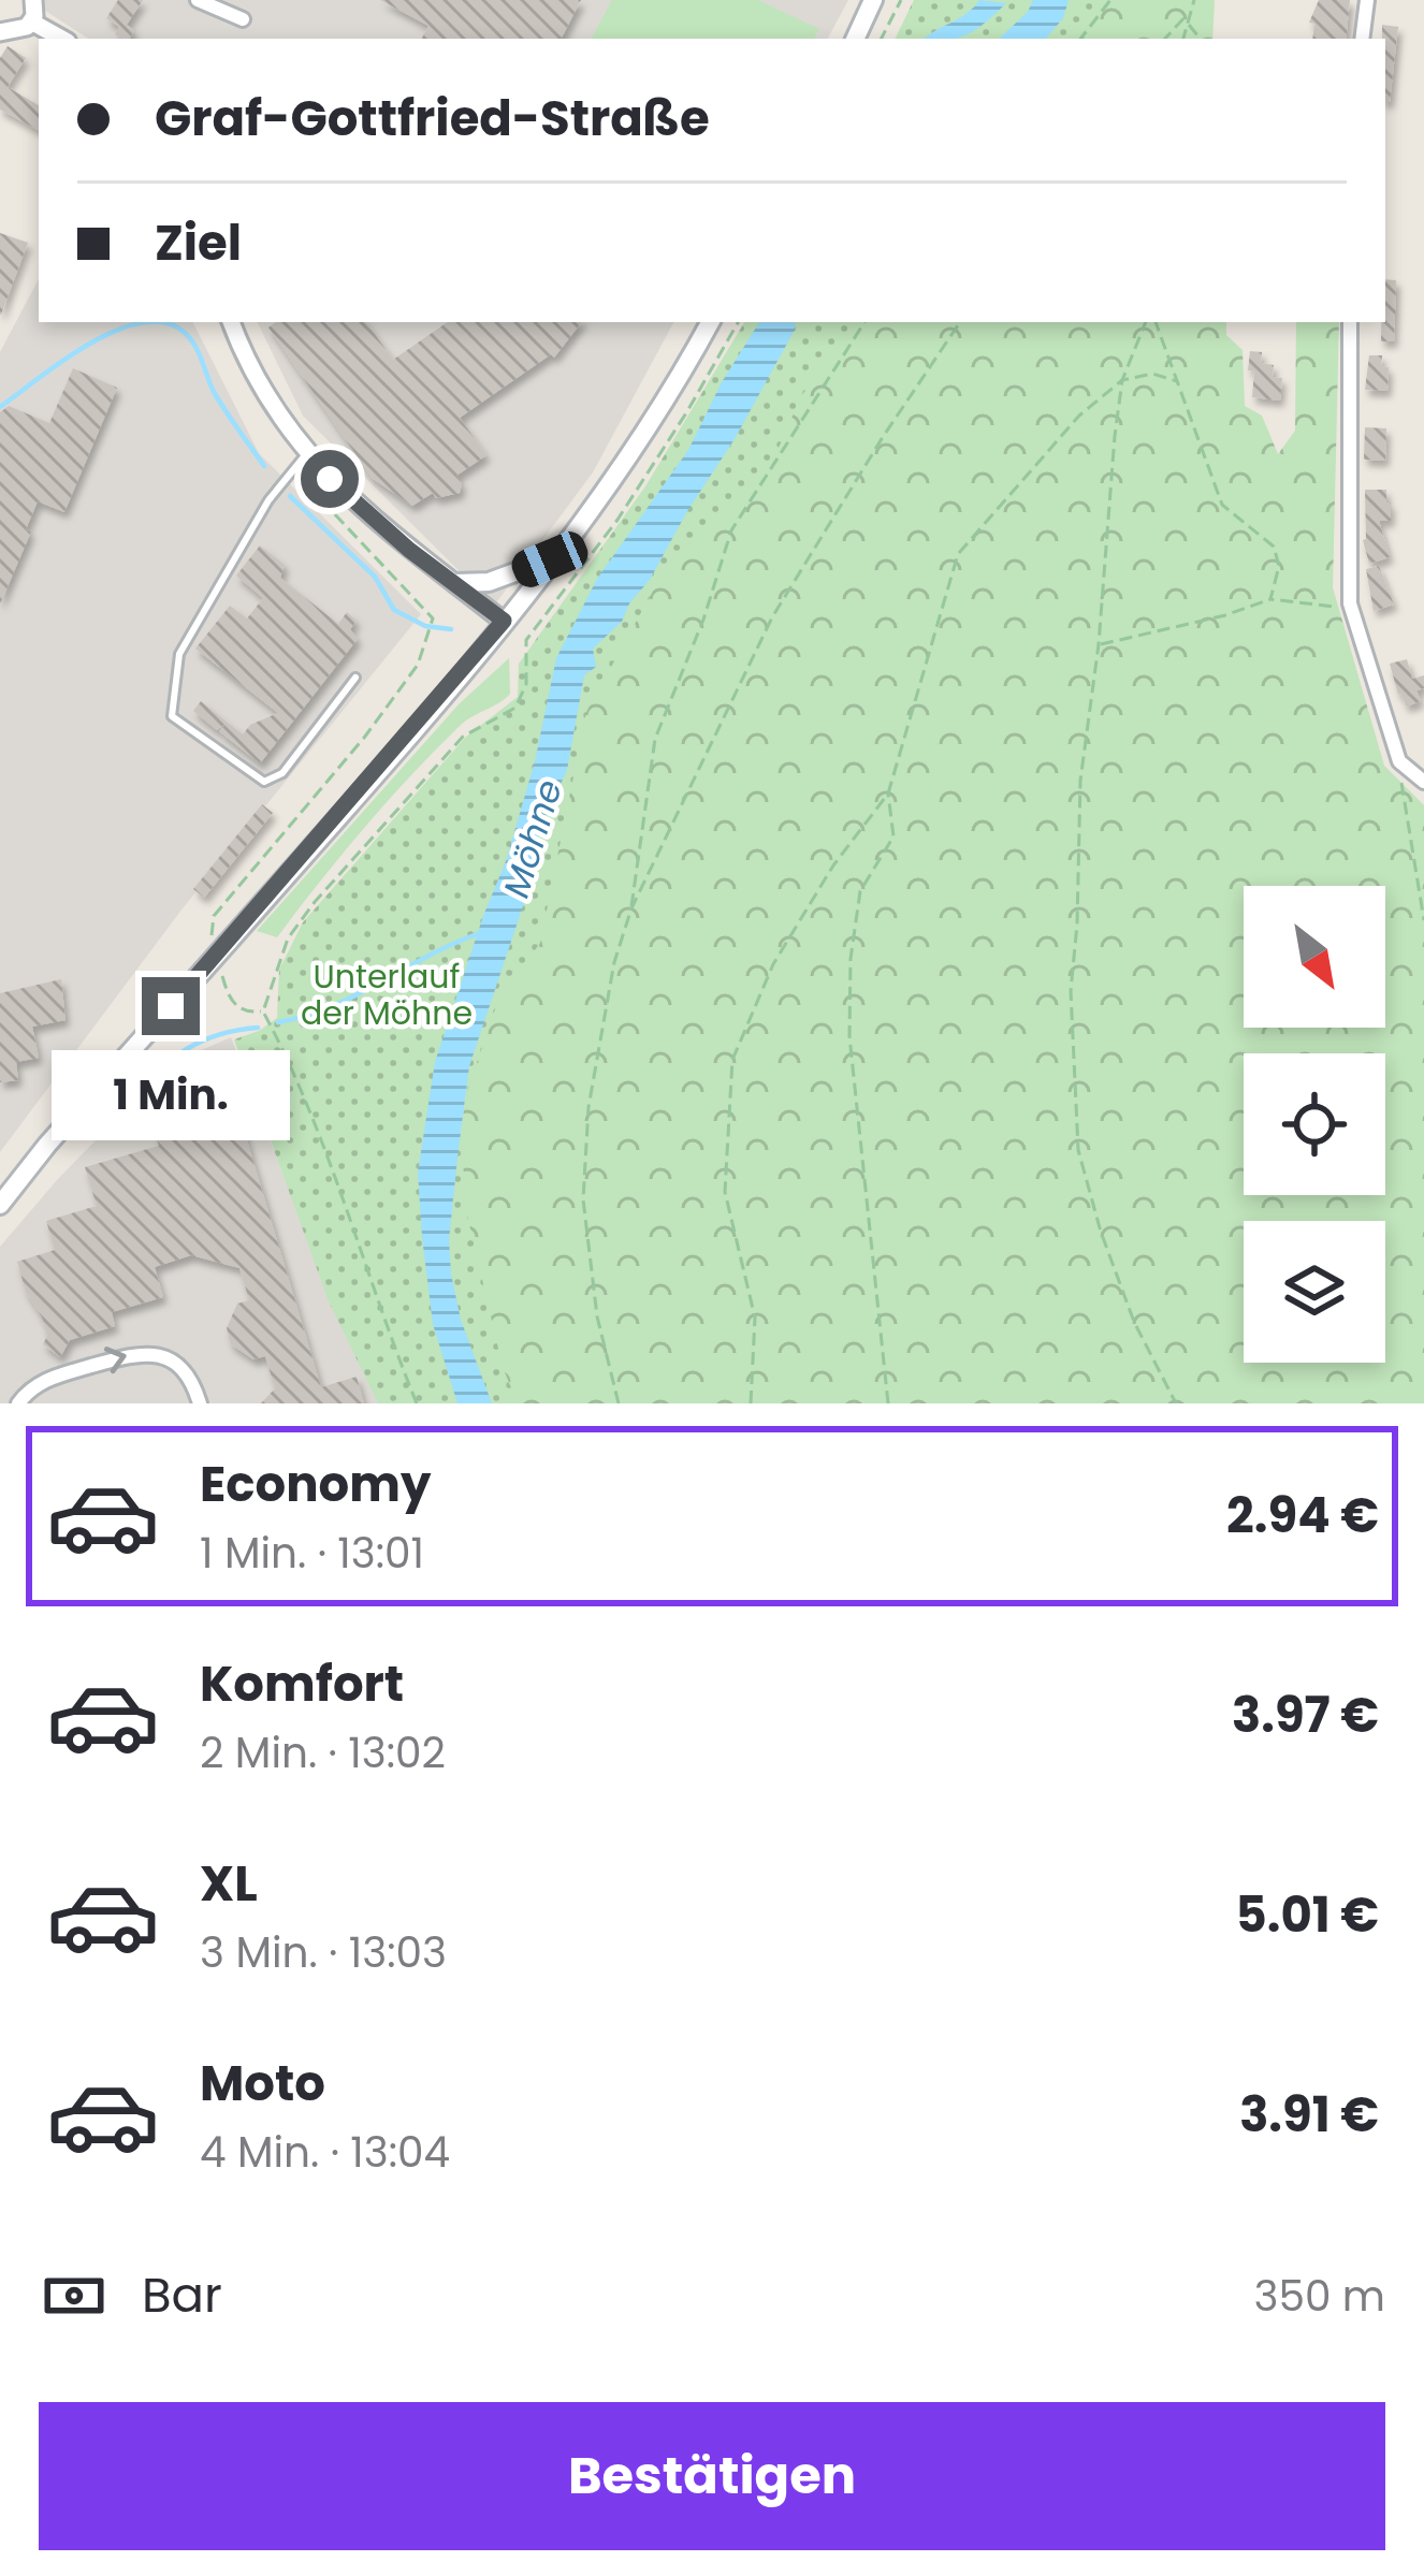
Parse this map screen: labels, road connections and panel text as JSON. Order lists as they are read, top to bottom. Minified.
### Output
{"water":["Möhne"],"parks":["Unterlauf der Möhne"],"north":"bottom right","page":{"banner":["Graf-Gottfried-Straße","Ziel"],"bubble":"1 Min.","list":[{"name":"Economy","note":"1 Min. · 13:01","value":"2.94 €"},{"name":"Komfort","note":"2 Min. · 13:02","value":"3.97 €"},{"name":"XL","note":"3 Min. · 13:03","value":"5.01 €"},{"name":"Moto","note":"4 Min. · 13:04","value":"3.91 €"}],"pay":["Bar","350 m"],"buttons":"Bestätigen"}}
